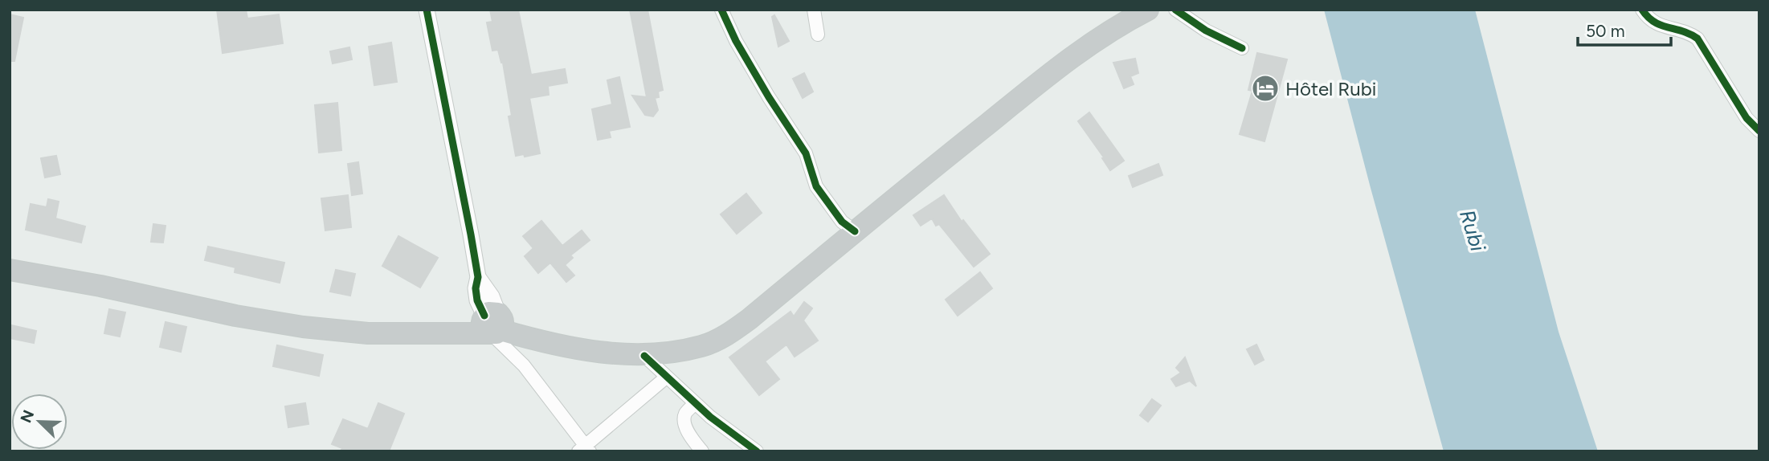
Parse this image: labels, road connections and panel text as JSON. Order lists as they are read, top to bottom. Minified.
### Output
{"water":["Rubi"],"places":{"hotel":["Hôtel Rubi"]},"scale_bar":"50 m","north":"top left"}
